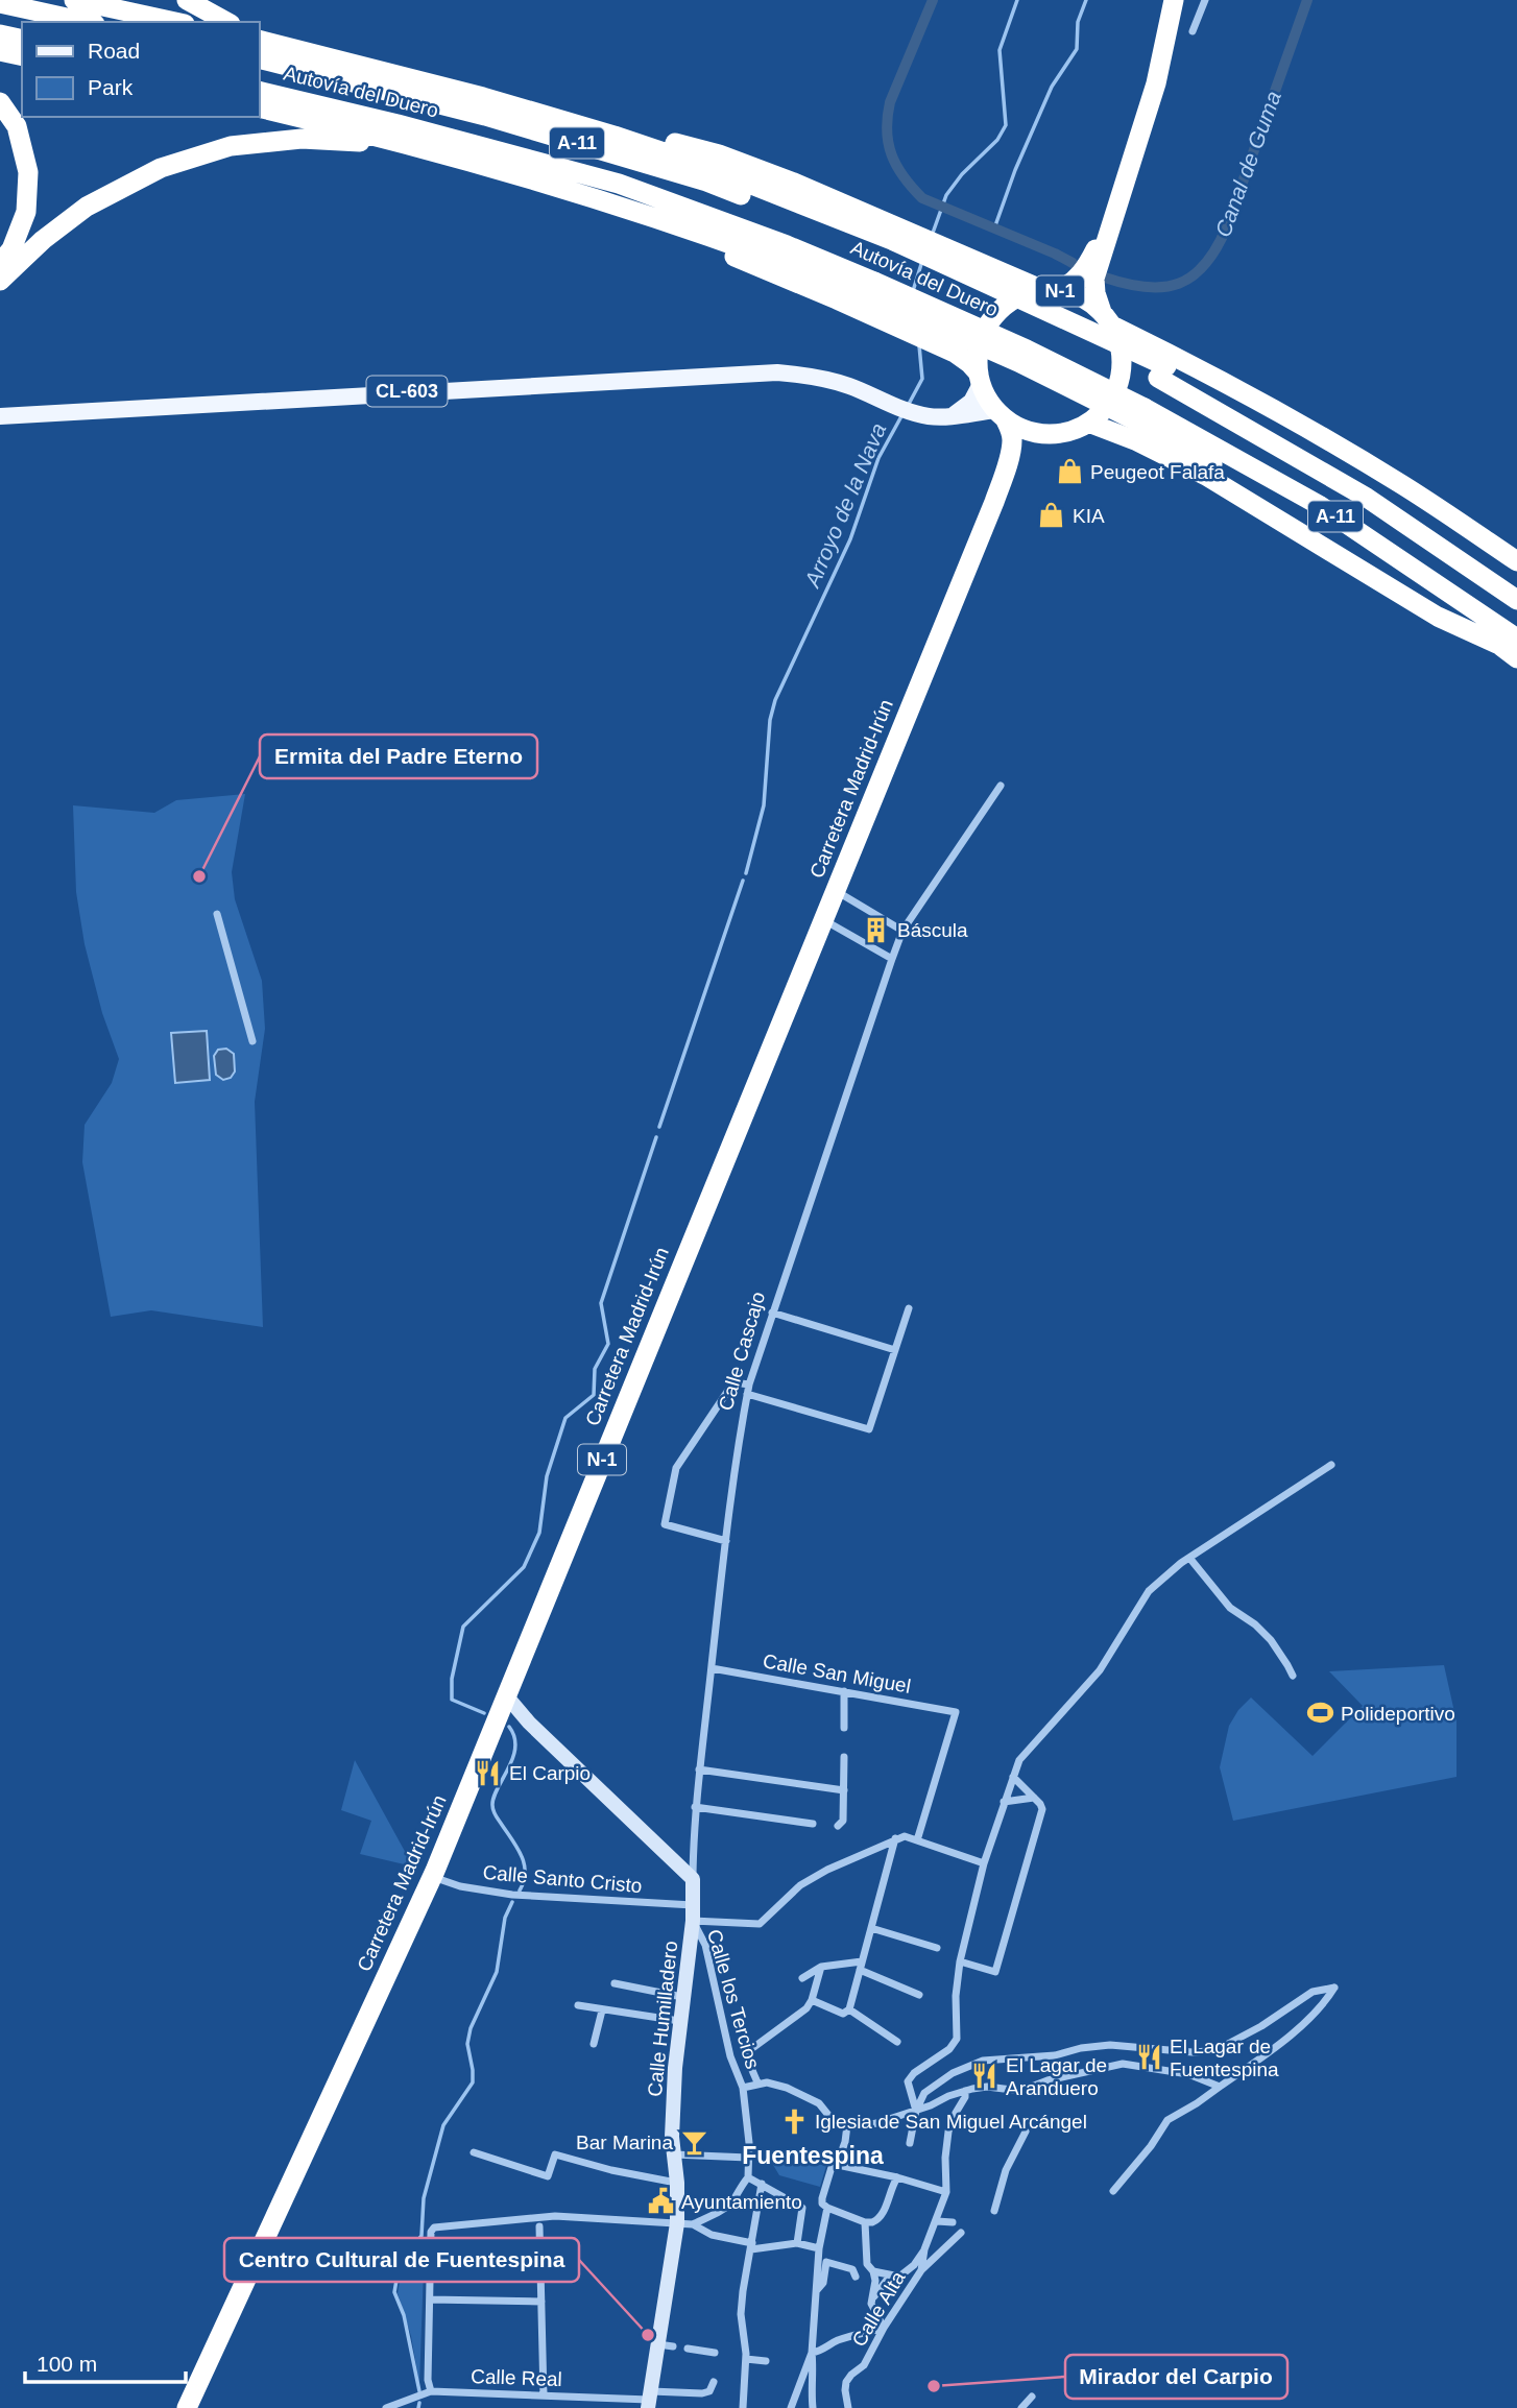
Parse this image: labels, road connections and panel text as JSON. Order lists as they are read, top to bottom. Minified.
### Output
{"streets":{"highway":["Autovía del Duero","A-11","N-1","Carretera Madrid-Irún"],"main road":["CL-603","Calle Cascajo","Calle Humilladero"],"street":["Calle San Miguel","Calle Santo Cristo","Calle los Tercios","Calle Alta","Calle Real"]},"crossings":[["N-1","CL-603"],["N-1","Carretera Madrid-Irún"],["CL-603","Carretera Madrid-Irún"],["Carretera Madrid-Irún","Calle Santo Cristo"],["Calle Cascajo","Calle San Miguel"],["Calle Cascajo","Calle Santo Cristo"],["Calle Cascajo","Calle Humilladero"],["Calle Santo Cristo","Calle Humilladero"],["Calle los Tercios","Calle Humilladero"],["Calle Humilladero","Calle Real"]],"districts":["Fuentespina"],"water":["Canal de Guma","Arroyo de la Nava"],"places":{"shop":["Peugeot Falafa","KIA"],"other":["Ermita del Padre Eterno","Centro Cultural de Fuentespina","Mirador del Carpio"],"building":["Báscula"],"sports":["Polideportivo"],"restaurant":["El Carpio","El Lagar de Fuentespina","El Lagar de Aranduero"],"church":["Iglesia de San Miguel Arcángel"],"bar":["Bar Marina"],"public building":["Ayuntamiento"]},"legend":["Road","Park"],"scale_bar":"100 m"}
